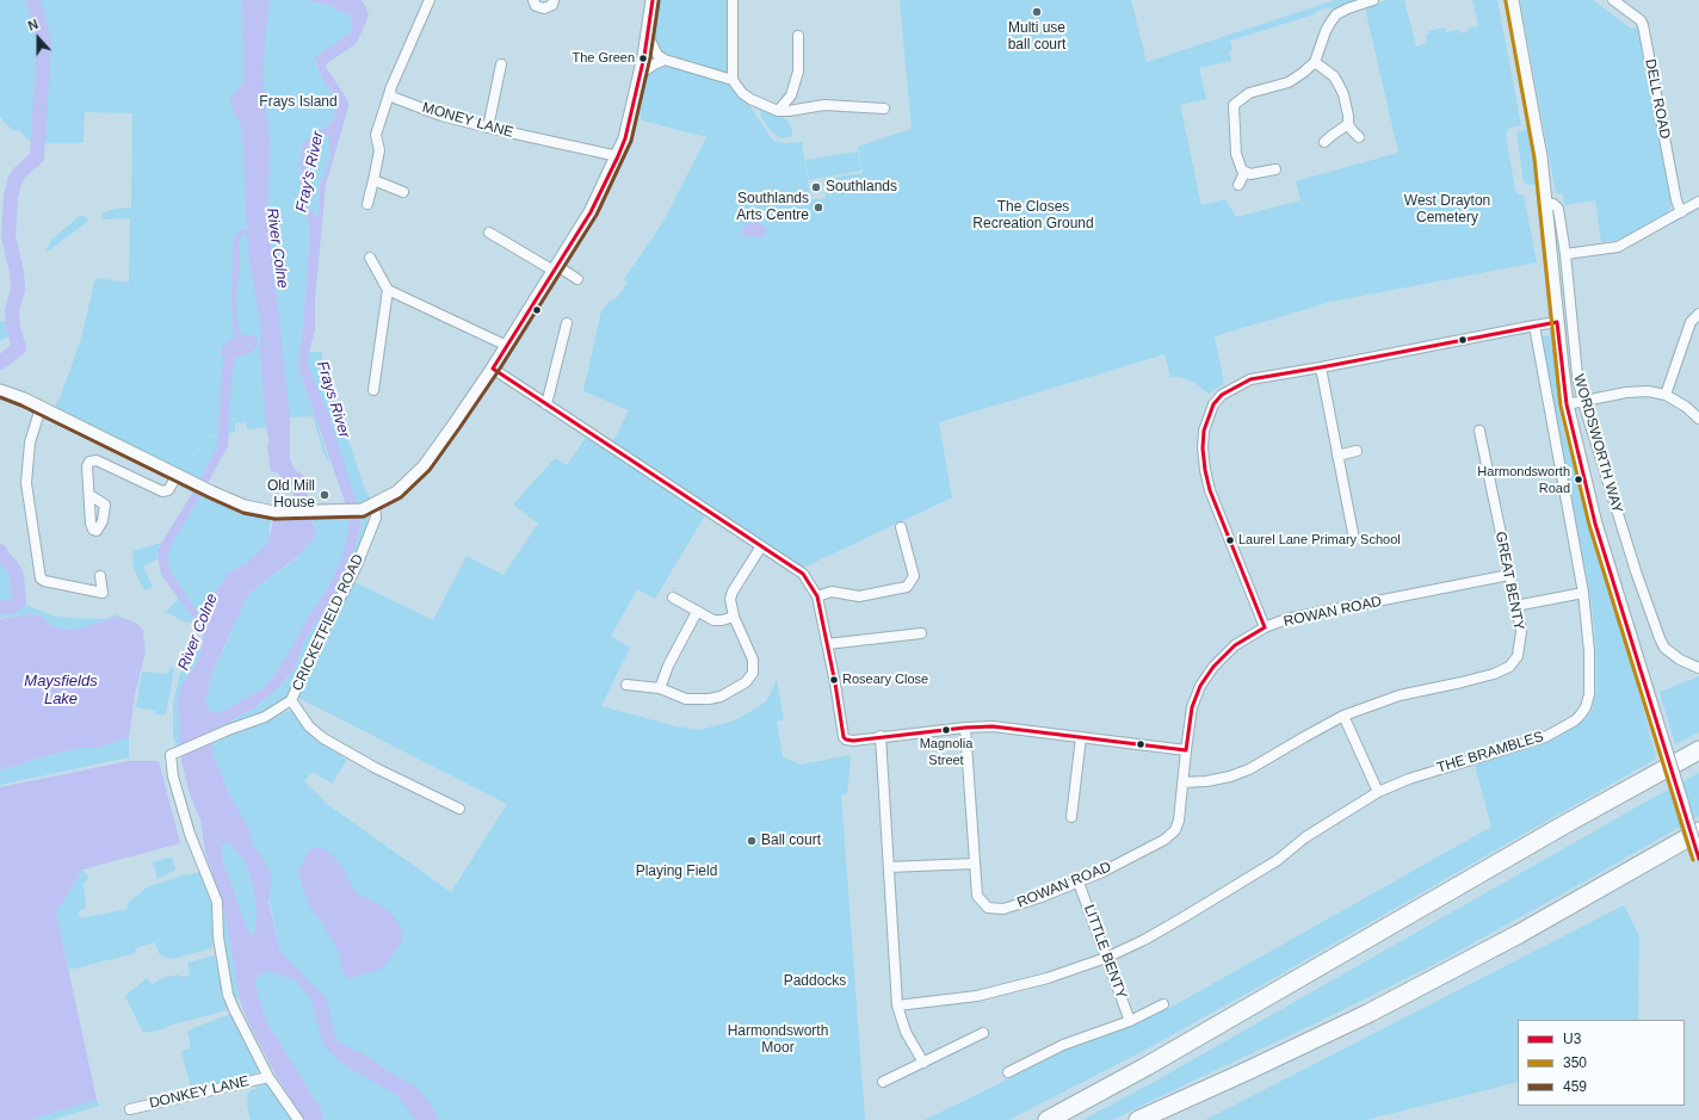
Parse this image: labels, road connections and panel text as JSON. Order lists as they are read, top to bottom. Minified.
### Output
{"streets":{"street":["DELL ROAD","MONEY LANE","WORDSWORTH WAY","GREAT BENTY","ROWAN ROAD","CRICKETFIELD ROAD","THE BRAMBLES","LITTLE BENTY","DONKEY LANE"]},"crossings":[["GREAT BENTY","ROWAN ROAD"],["ROWAN ROAD","LITTLE BENTY"],["CRICKETFIELD ROAD","DONKEY LANE"],["THE BRAMBLES","LITTLE BENTY"]],"water":["Fray's River","River Colne","Frays River","Maysfields Lake"],"parks":["Frays Island","West Drayton Cemetery","The Closes Recreation Ground","Playing Field","Paddocks","Harmondsworth Moor"],"places":["Multi use ball court","The Green","Southlands","Southlands Arts Centre","Harmondsworth Road","Old Mill House","Laurel Lane Primary School","Roseary Close","Magnolia Street","Ball court"],"lines":["transit line U3","transit line 350","transit line 459"],"legend":["U3","350","459"],"north":"top"}
